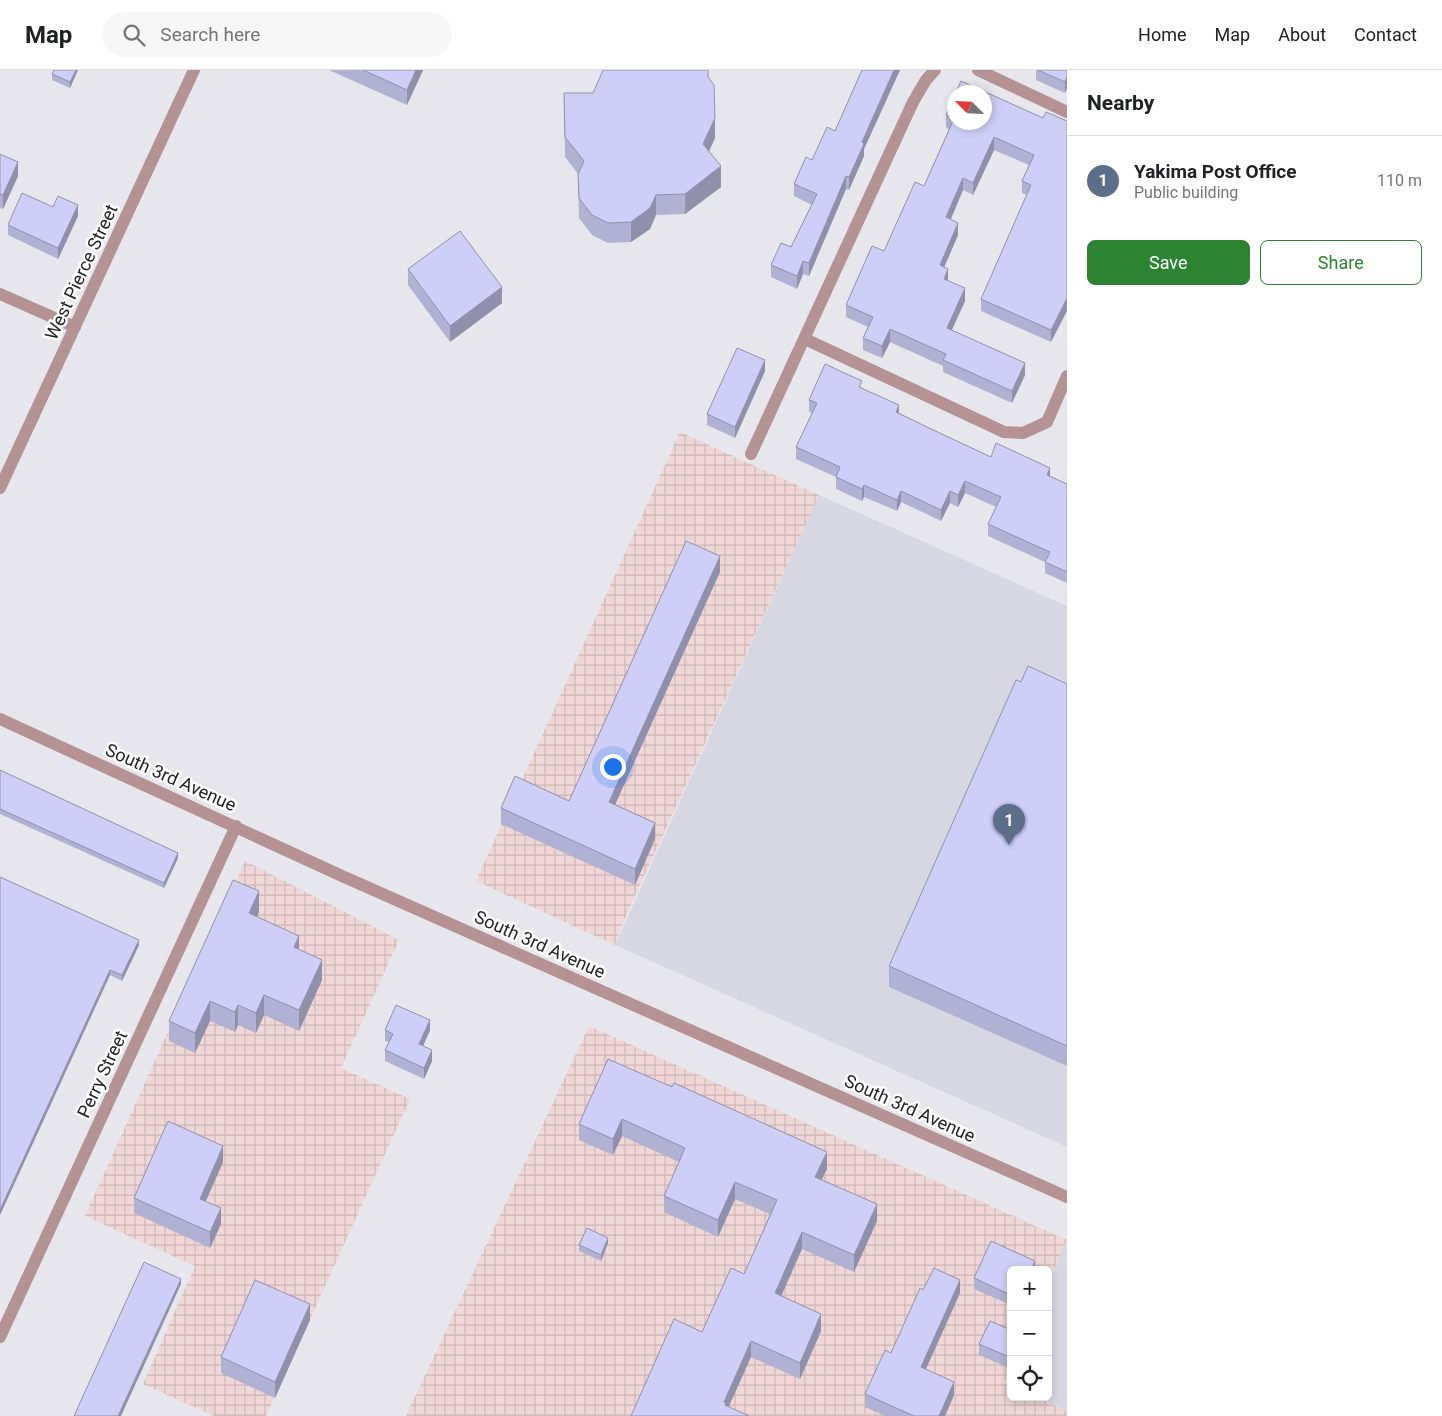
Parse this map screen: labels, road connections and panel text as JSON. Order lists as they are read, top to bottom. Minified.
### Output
{"streets":{"street":["West Pierce Street","South 3rd Avenue","Perry Street"]},"crossings":[["South 3rd Avenue","Perry Street"]],"north":"top left","page":{"header":"Map","search":"Search here","nav":["Home","Map","About","Contact"],"heading":"Nearby","list":[{"mark":"1","name":"Yakima Post Office","note":"Public building","value":"110 m"}],"buttons":["Save","Share"],"pins":"1","map_buttons":["+","−"]}}
